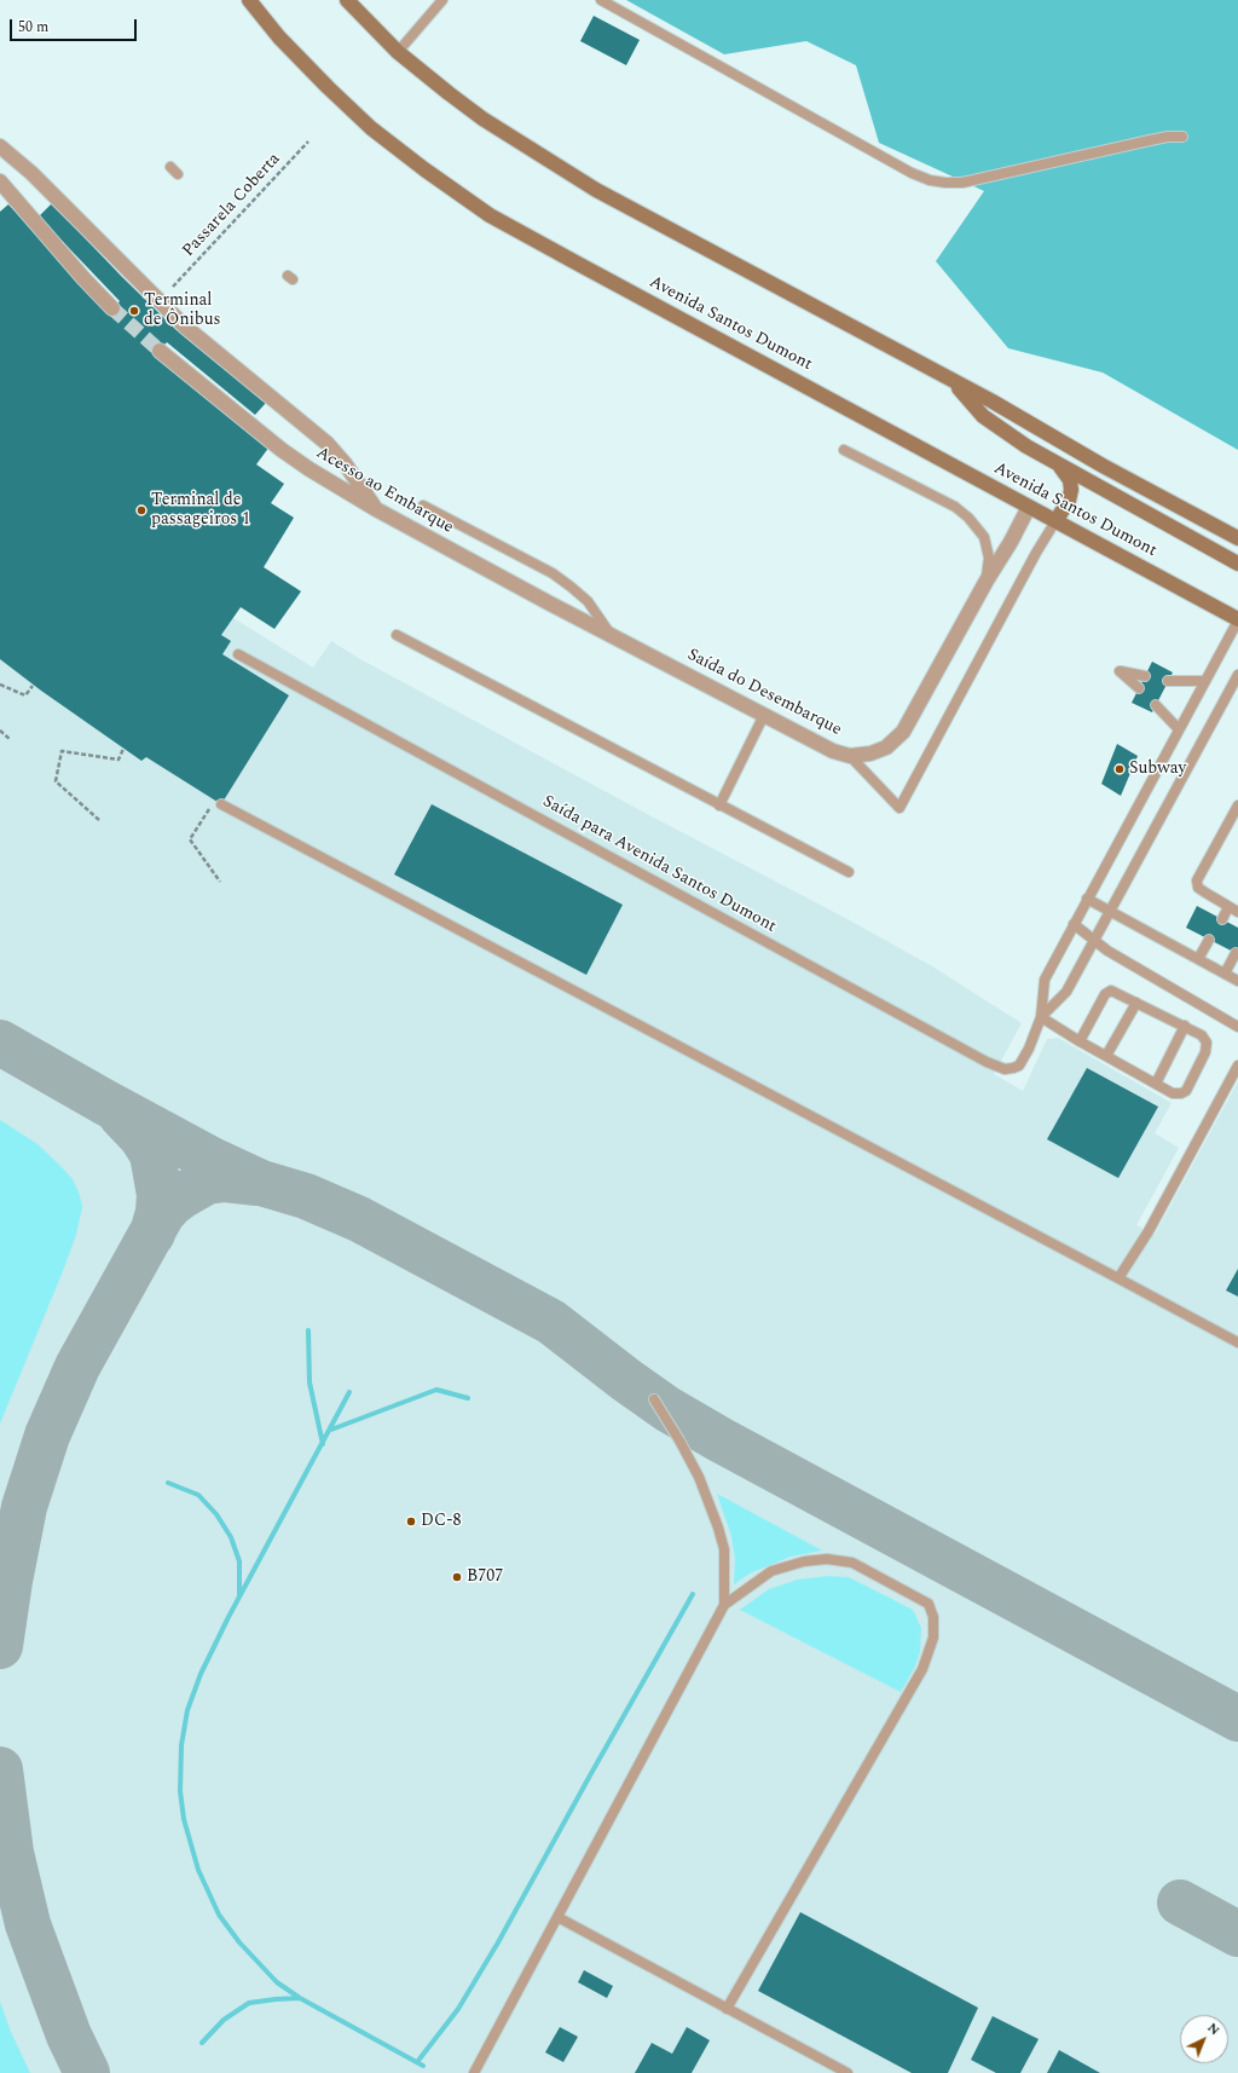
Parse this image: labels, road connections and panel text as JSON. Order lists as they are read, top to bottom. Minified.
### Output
{"streets":{"main road":["Avenida Santos Dumont"],"street":["Acesso ao Embarque","Saída do Desembarque"],"lane":["Saída para Avenida Santos Dumont"],"path":["Passarela Coberta"]},"crossings":[["Avenida Santos Dumont","Saída do Desembarque"],["Acesso ao Embarque","Saída do Desembarque"]],"places":["Terminal de Ônibus","Terminal de passageiros 1","Subway","DC-8","B707"],"scale_bar":"50 m","north":"top right"}
